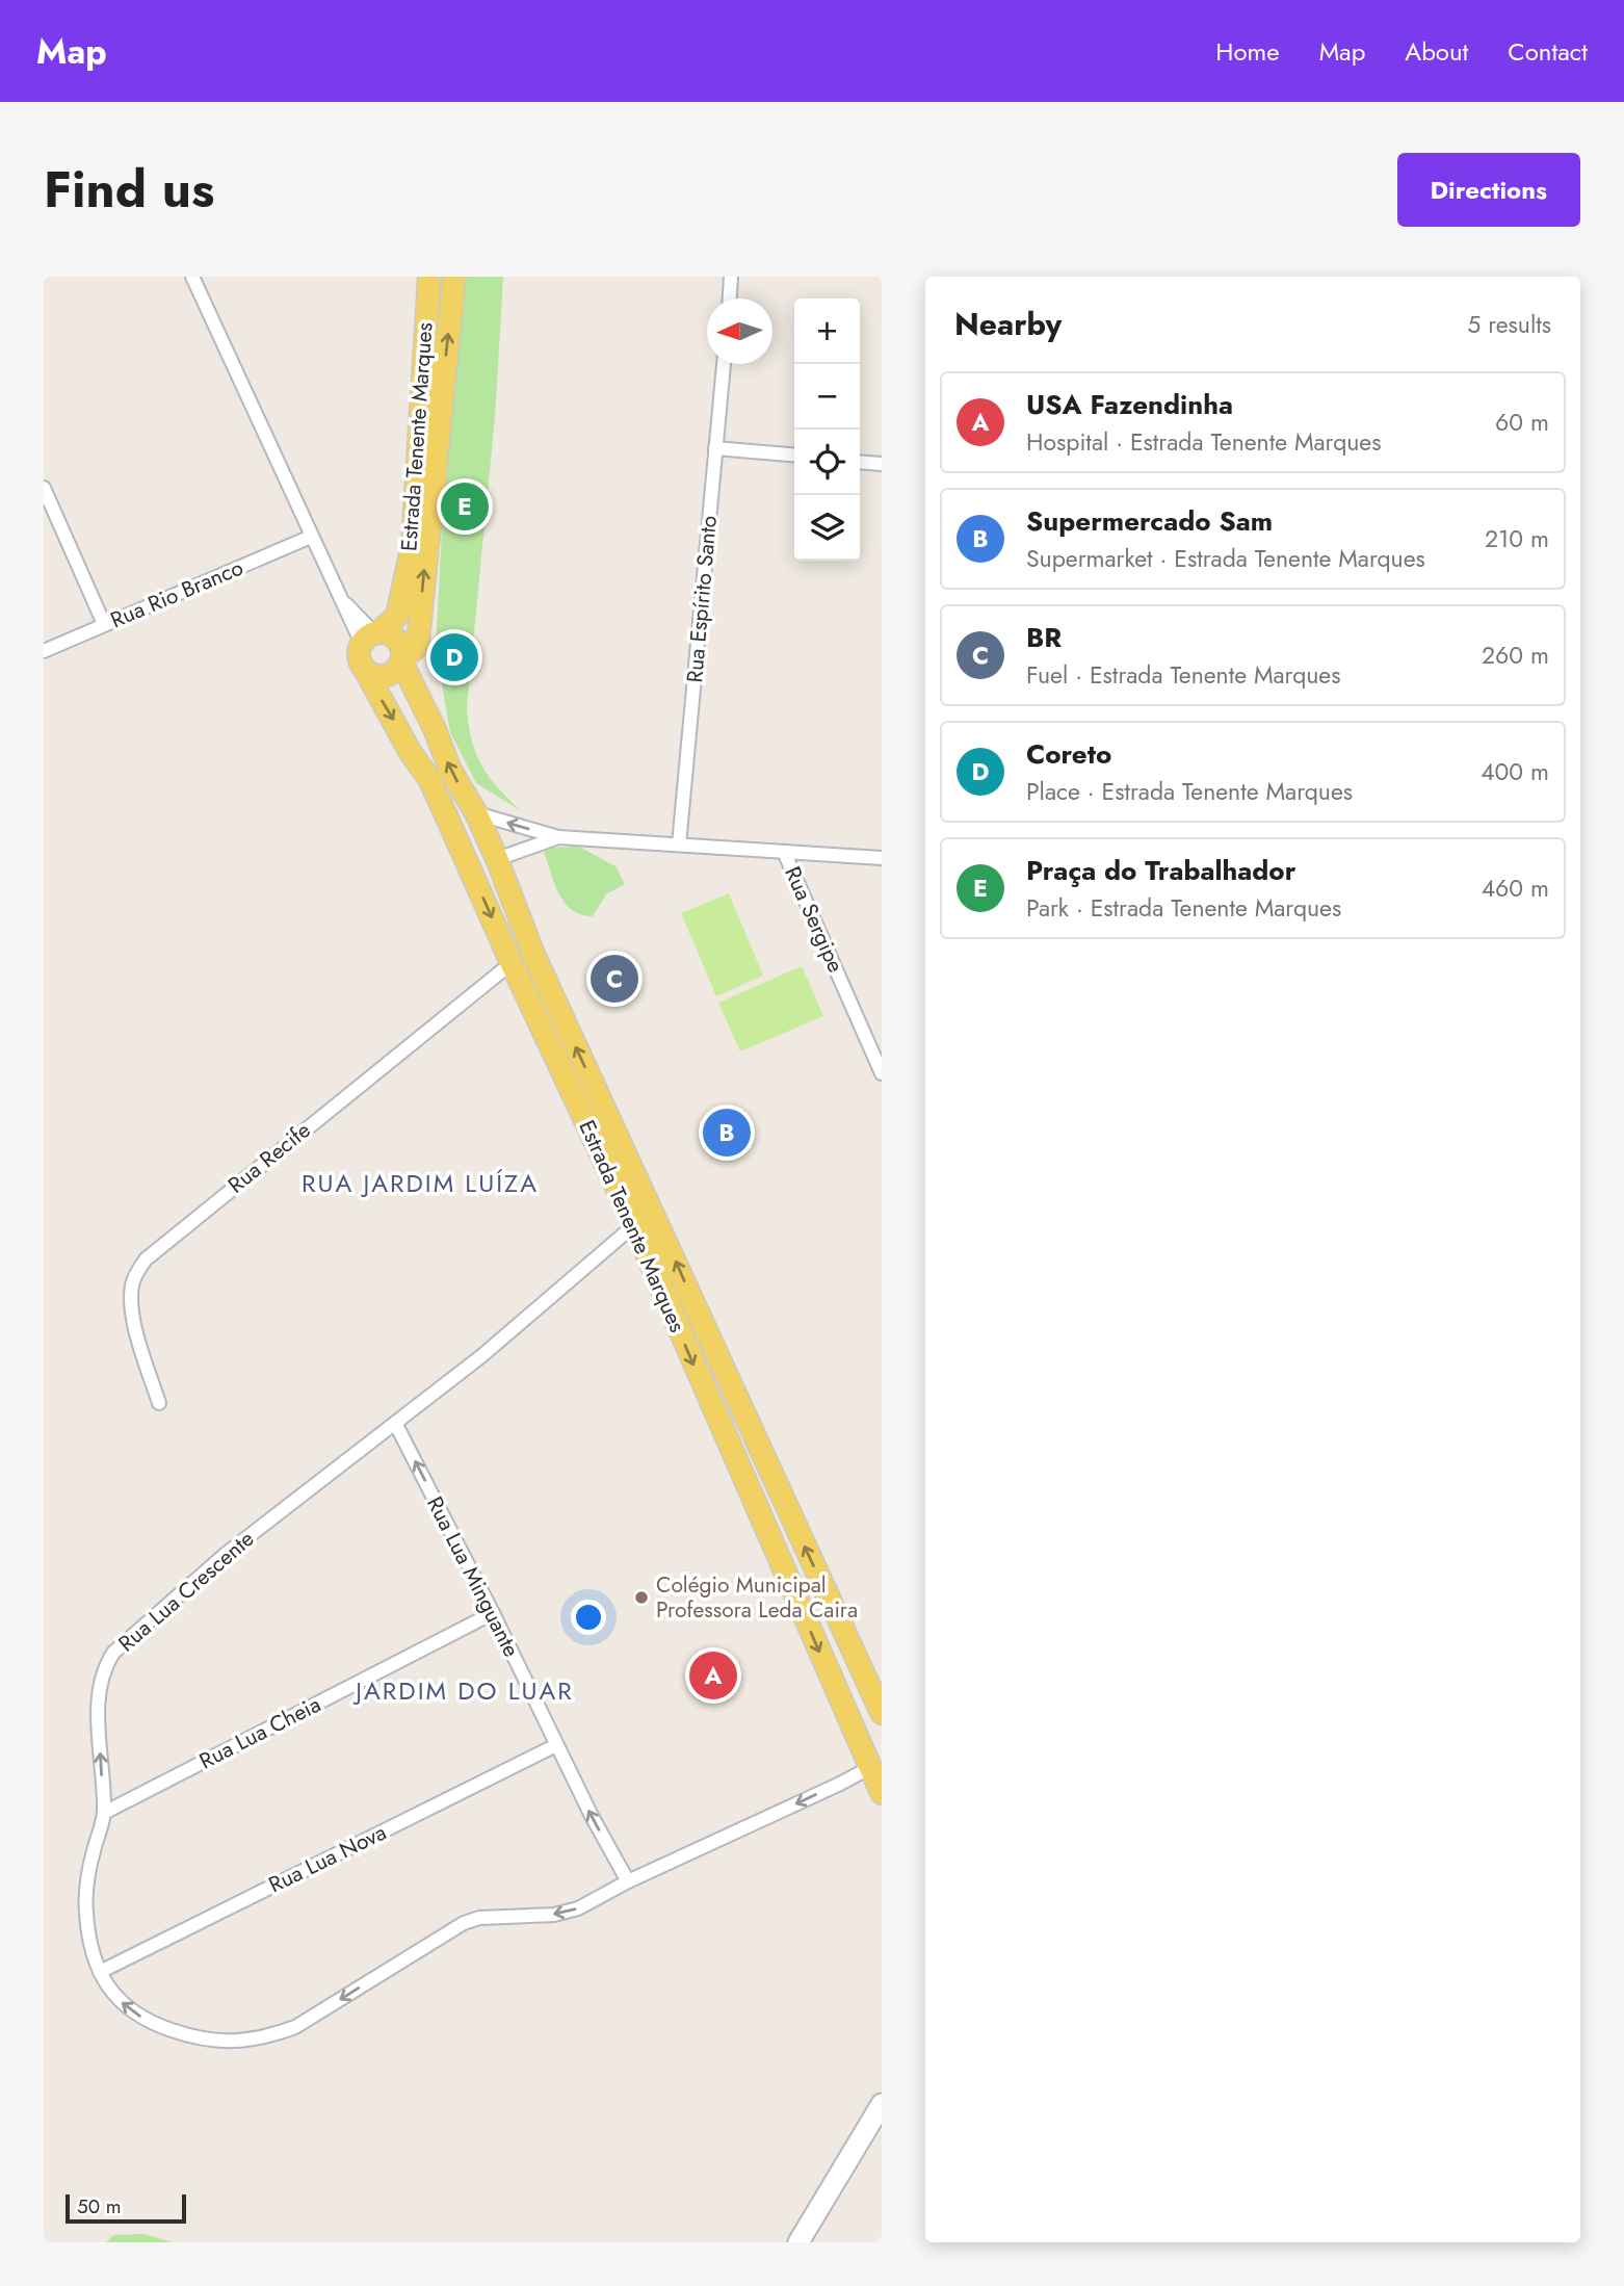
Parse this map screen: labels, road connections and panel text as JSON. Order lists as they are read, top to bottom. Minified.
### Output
{"streets":{"main road":["Estrada Tenente Marques"],"street":["Rua Rio Branco","Rua Espírito Santo","Rua Sergipe","Rua Recife","Rua Lua Minguante","Rua Lua Crescente","Rua Lua Cheia","Rua Lua Nova"]},"crossings":[["Estrada Tenente Marques","Rua Sergipe"],["Estrada Tenente Marques","Rua Recife"],["Estrada Tenente Marques","Rua Lua Crescente"],["Rua Espírito Santo","Rua Sergipe"],["Rua Lua Minguante","Rua Lua Crescente"],["Rua Lua Minguante","Rua Lua Cheia"],["Rua Lua Minguante","Rua Lua Nova"],["Rua Lua Crescente","Rua Lua Cheia"],["Rua Lua Crescente","Rua Lua Nova"]],"one_way":["Rua Lua Minguante"],"districts":["RUA JARDIM LUÍZA","JARDIM DO LUAR"],"places":["Colégio Municipal Professora Leda Caira"],"scale_bar":"50 m","north":"left","page":{"header":"Map","nav":["Home","Map","About","Contact"],"title":"Find us","buttons":"Directions","heading":["Nearby","5 results"],"map_buttons":["+","−"],"list":[{"mark":"A","name":"USA Fazendinha","note":"Hospital · Estrada Tenente Marques","value":"60 m"},{"mark":"B","name":"Supermercado Sam","note":"Supermarket · Estrada Tenente Marques","value":"210 m"},{"mark":"C","name":"BR","note":"Fuel · Estrada Tenente Marques","value":"260 m"},{"mark":"D","name":"Coreto","note":"Place · Estrada Tenente Marques","value":"400 m"},{"mark":"E","name":"Praça do Trabalhador","note":"Park · Estrada Tenente Marques","value":"460 m"}],"pins":["E","D","C","B","A"],"scale":"50 m"}}
